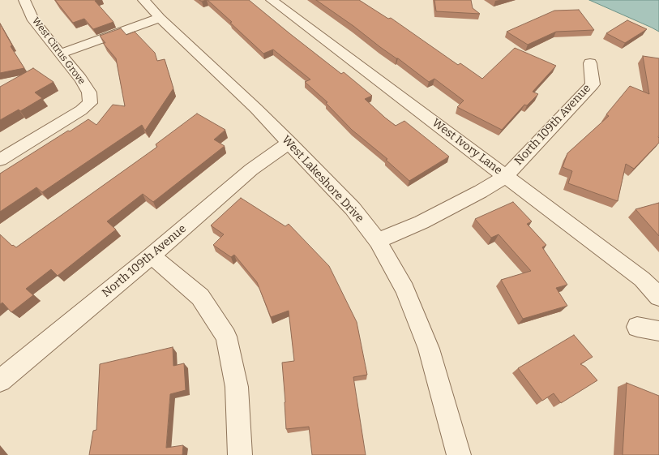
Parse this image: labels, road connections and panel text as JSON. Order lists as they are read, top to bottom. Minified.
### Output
{"streets":{"street":["West Citrus Grove","North 109th Avenue","West Ivory Lane","West Lakeshore Drive"]},"crossings":[["North 109th Avenue","West Ivory Lane"],["North 109th Avenue","West Lakeshore Drive"]]}
